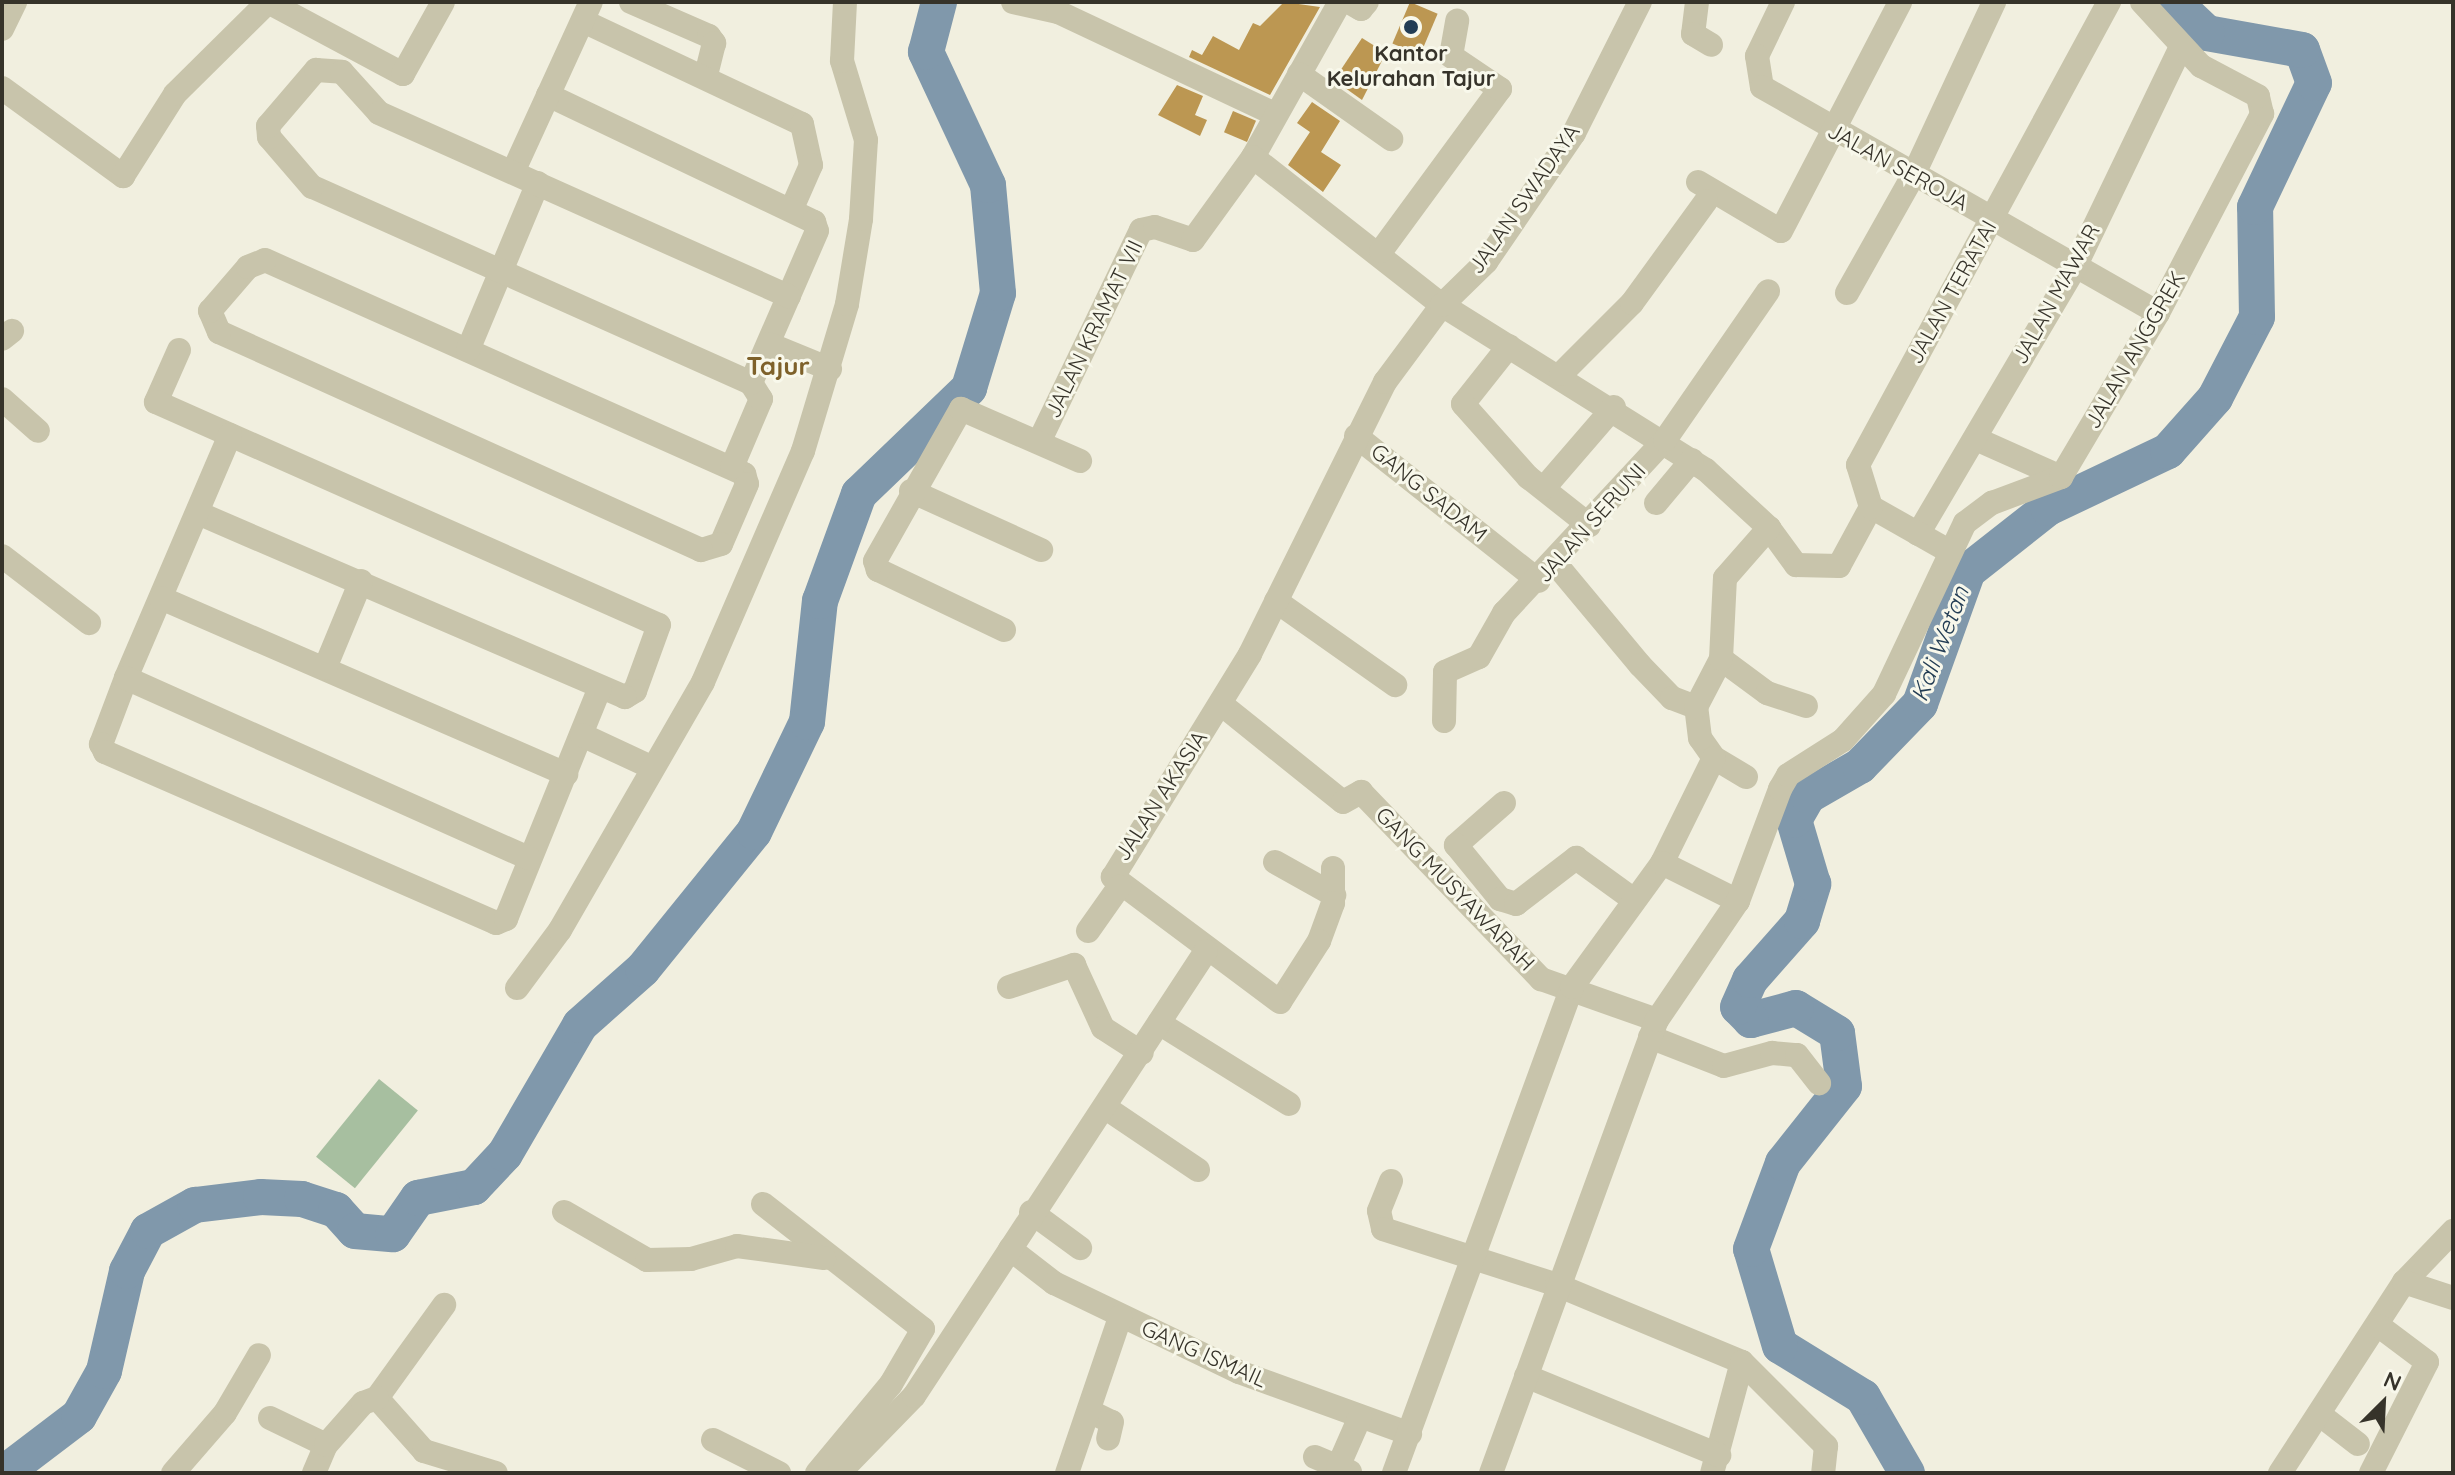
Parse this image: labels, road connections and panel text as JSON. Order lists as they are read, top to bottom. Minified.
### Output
{"streets":{"street":["JALAN SEROJA","JALAN SWADAYA","JALAN TERATAI","JALAN MAWAR","JALAN KRAMAT VII","JALAN ANGGREK","GANG SADAM","JALAN SERUNI","JALAN AKASIA","GANG MUSYAWARAH","GANG ISMAIL"]},"crossings":[["JALAN SEROJA","JALAN TERATAI"],["JALAN SEROJA","JALAN MAWAR"],["JALAN SEROJA","JALAN ANGGREK"],["JALAN SWADAYA","JALAN AKASIA"],["JALAN MAWAR","JALAN ANGGREK"],["GANG SADAM","JALAN SERUNI"],["GANG SADAM","JALAN AKASIA"],["JALAN AKASIA","GANG MUSYAWARAH"]],"districts":["Tajur"],"water":["Kali Wetan"],"places":["Kantor Kelurahan Tajur"],"north":"top right"}
